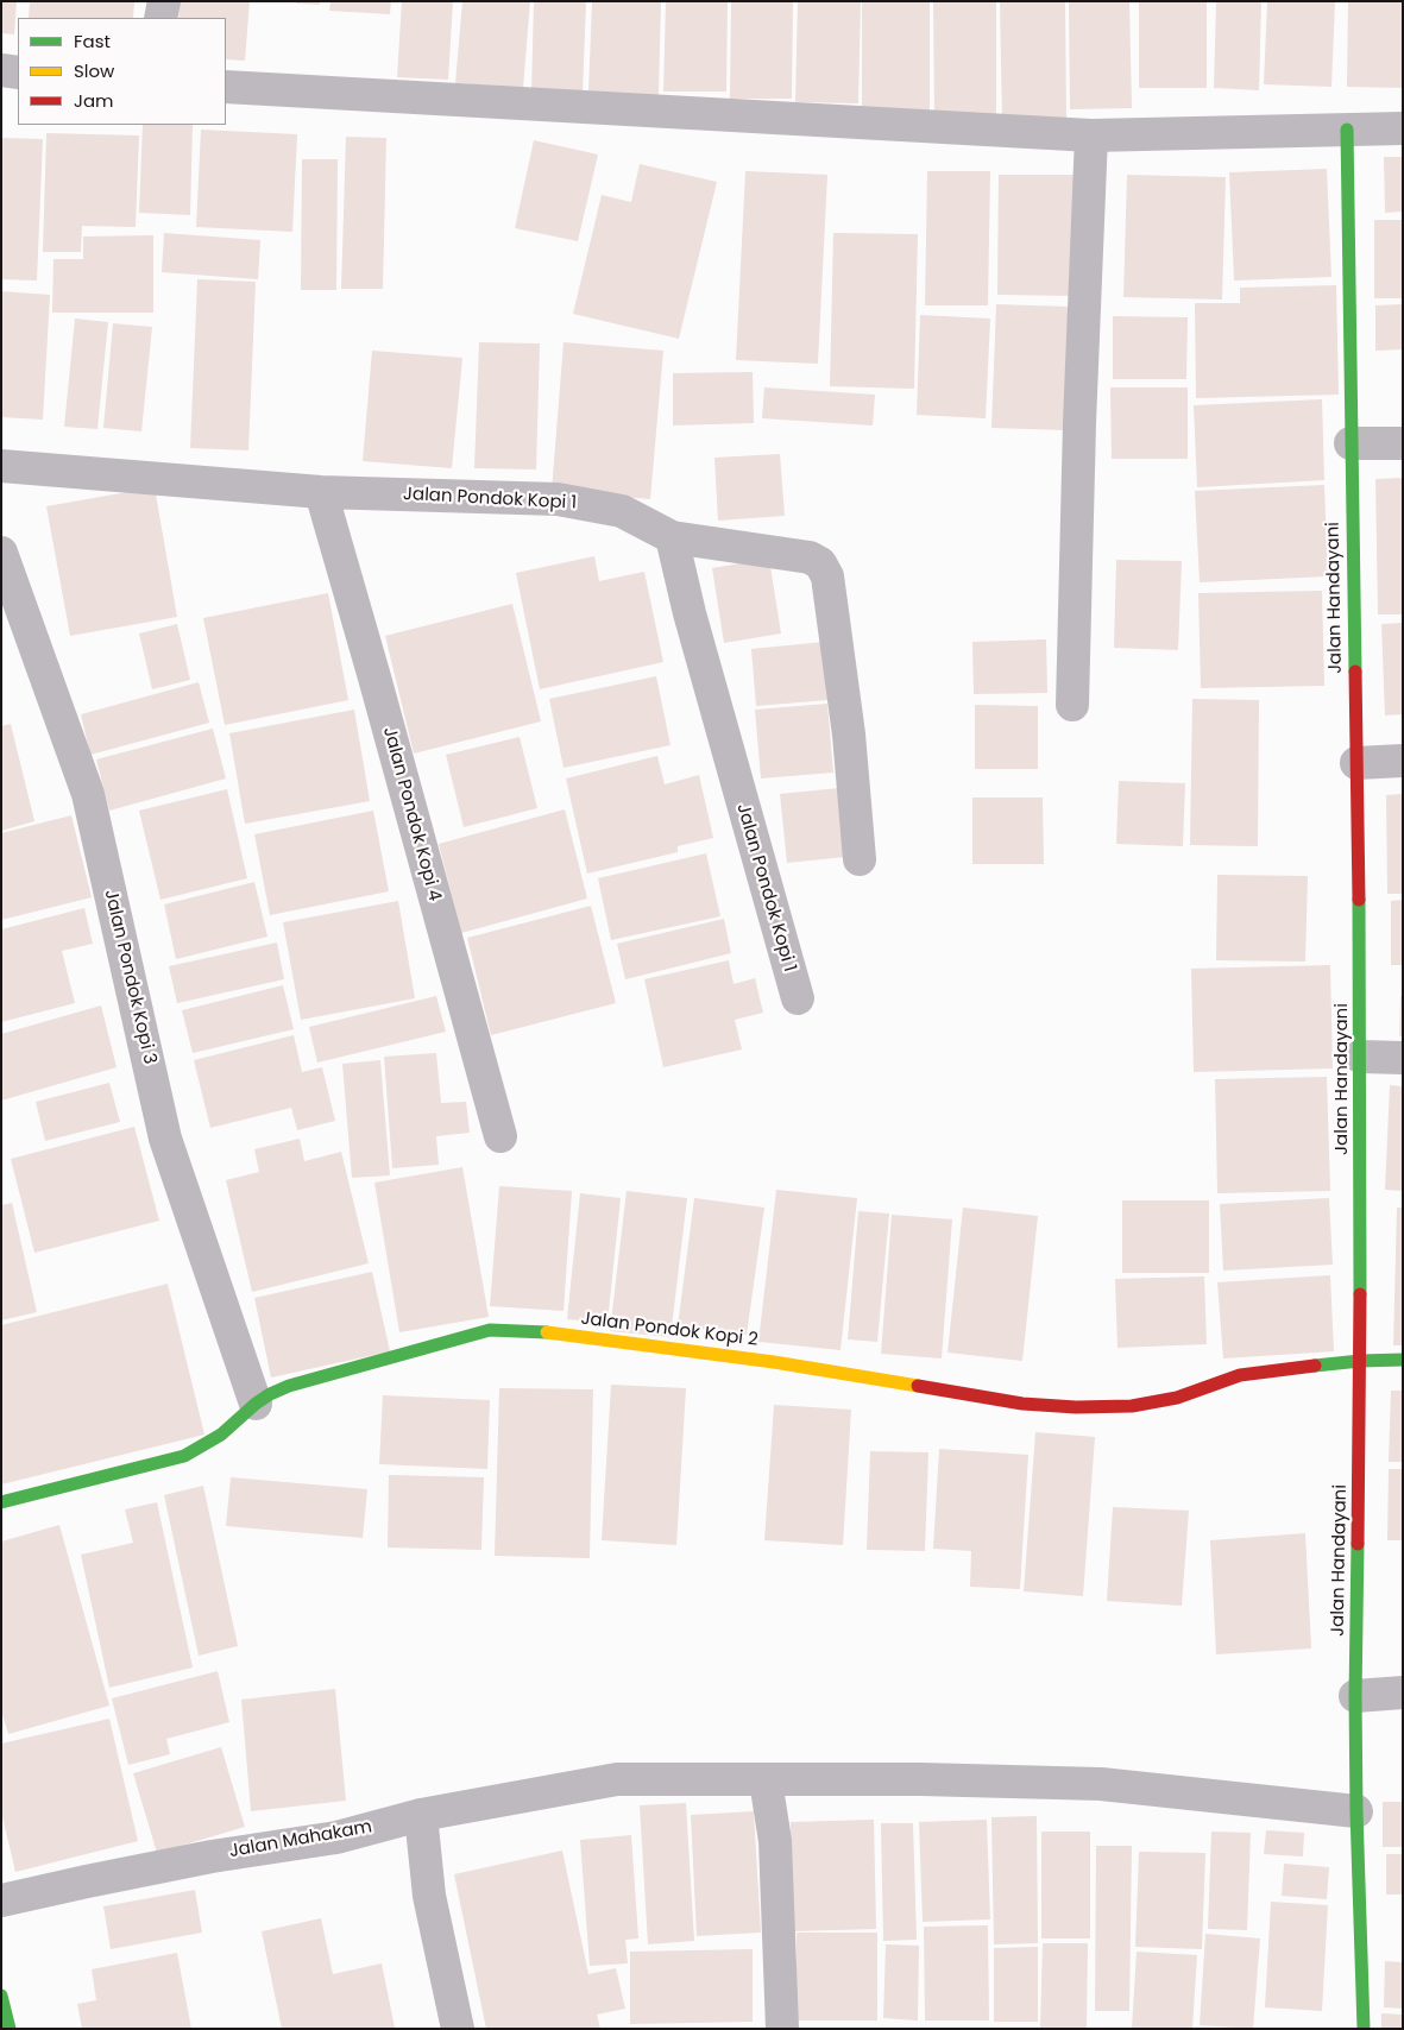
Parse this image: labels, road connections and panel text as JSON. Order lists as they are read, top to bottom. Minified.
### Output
{"streets":{"street":["Jalan Pondok Kopi 1","Jalan Handayani","Jalan Pondok Kopi 4","Jalan Pondok Kopi 3","Jalan Pondok Kopi 2","Jalan Mahakam"]},"crossings":[["Jalan Pondok Kopi 1","Jalan Pondok Kopi 4"],["Jalan Handayani","Jalan Pondok Kopi 2"],["Jalan Handayani","Jalan Mahakam"],["Jalan Pondok Kopi 3","Jalan Pondok Kopi 2"]],"legend":["Fast","Slow","Jam"]}
